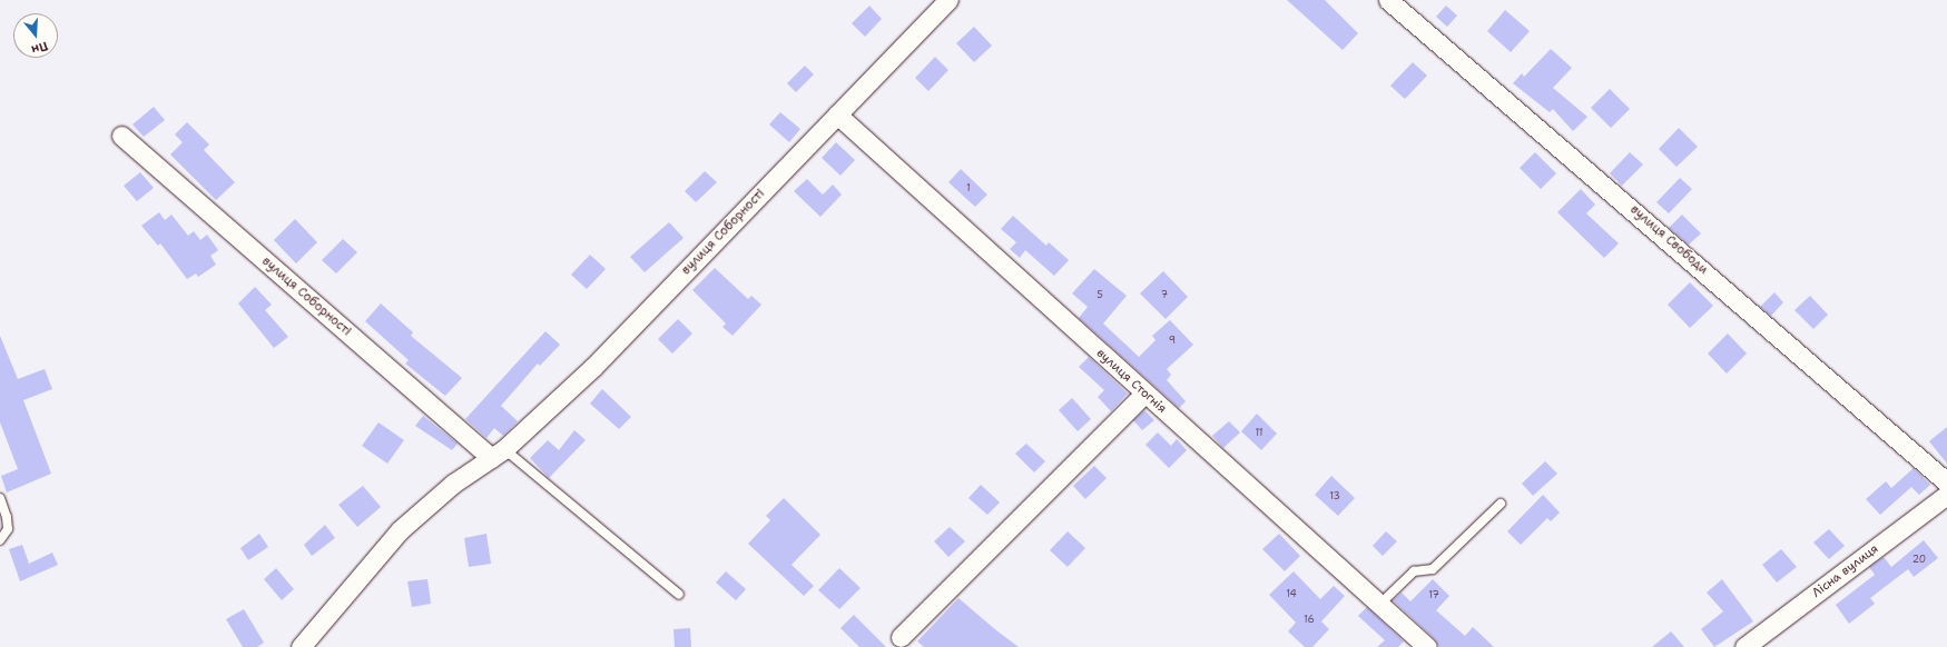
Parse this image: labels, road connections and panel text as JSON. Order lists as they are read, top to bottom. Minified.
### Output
{"streets":{"street":["вулиця Соборності","вулиця Свободи","вулиця Стогнія","Лісна вулиця"]},"crossings":[["вулиця Соборності","вулиця Стогнія"]],"house_numbers":["1","5","7","9","11","13","20","14","17","16"],"north":"bottom"}
